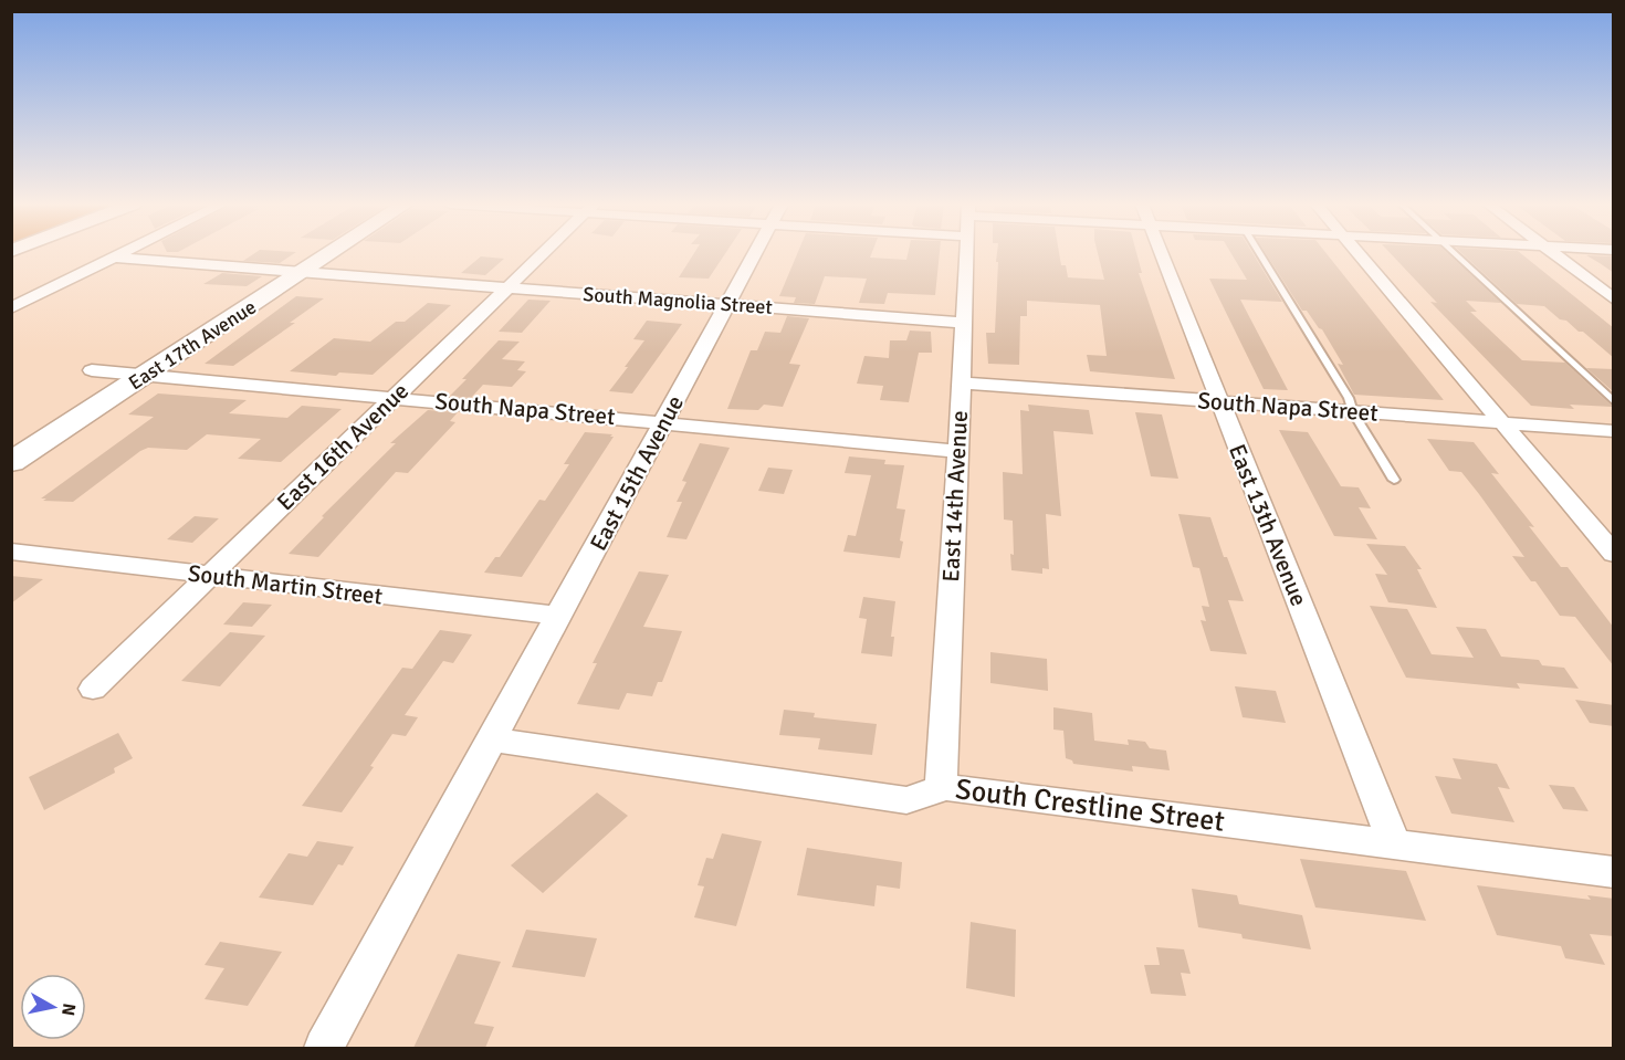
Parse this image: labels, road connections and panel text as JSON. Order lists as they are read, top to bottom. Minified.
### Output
{"streets":{"street":["South Magnolia Street","East 17th Avenue","South Napa Street","East 16th Avenue","East 15th Avenue","East 14th Avenue","East 13th Avenue","South Martin Street","South Crestline Street"]},"crossings":[["South Magnolia Street","East 17th Avenue"],["South Magnolia Street","East 16th Avenue"],["South Magnolia Street","East 15th Avenue"],["South Magnolia Street","East 14th Avenue"],["East 17th Avenue","South Napa Street"],["South Napa Street","East 16th Avenue"],["South Napa Street","East 15th Avenue"],["South Napa Street","East 14th Avenue"],["South Napa Street","East 13th Avenue"],["East 16th Avenue","South Martin Street"],["East 15th Avenue","South Martin Street"],["East 15th Avenue","South Crestline Street"],["East 14th Avenue","South Crestline Street"],["East 13th Avenue","South Crestline Street"]],"north":"right"}
